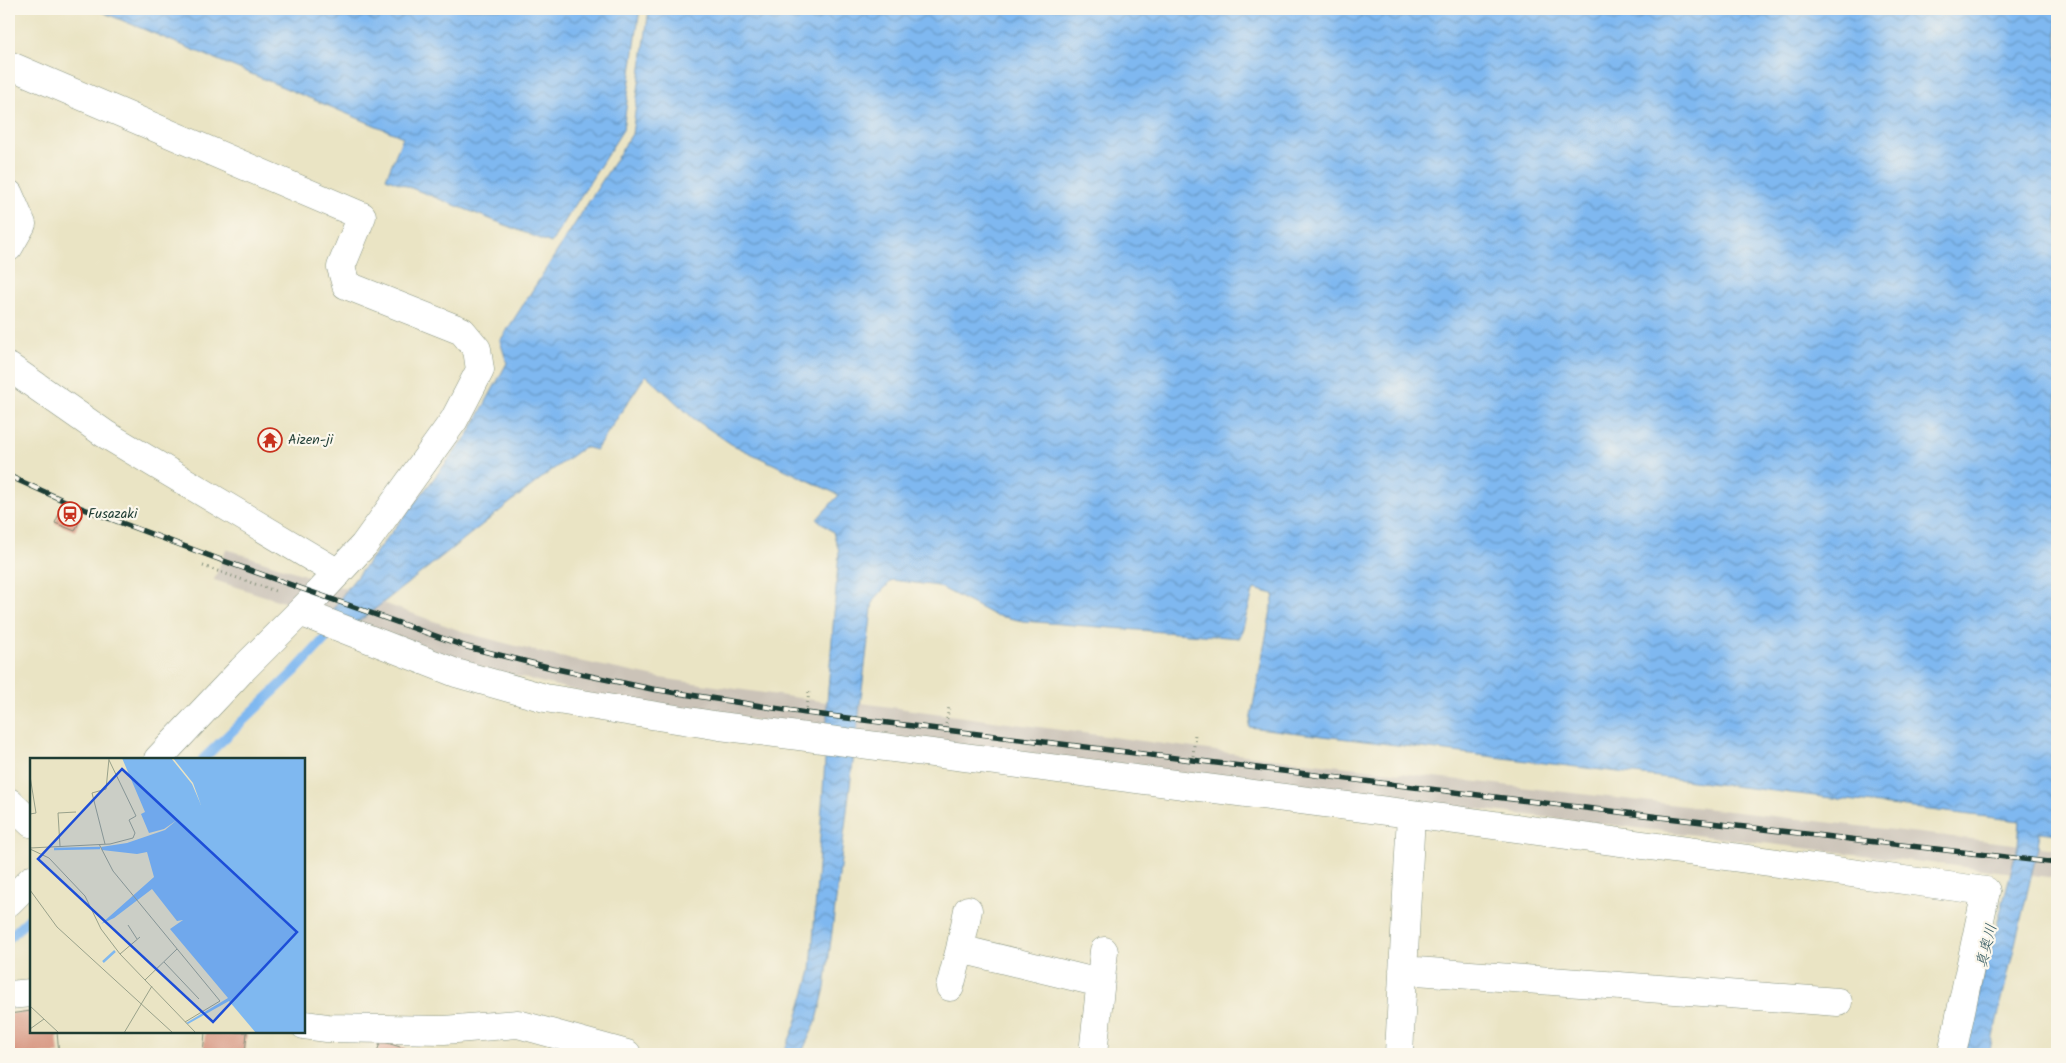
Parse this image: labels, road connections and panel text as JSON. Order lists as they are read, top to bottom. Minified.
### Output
{"water":["真奥川"],"places":{"temple":["Aizen-ji"],"station":["Fusazaki"]}}
